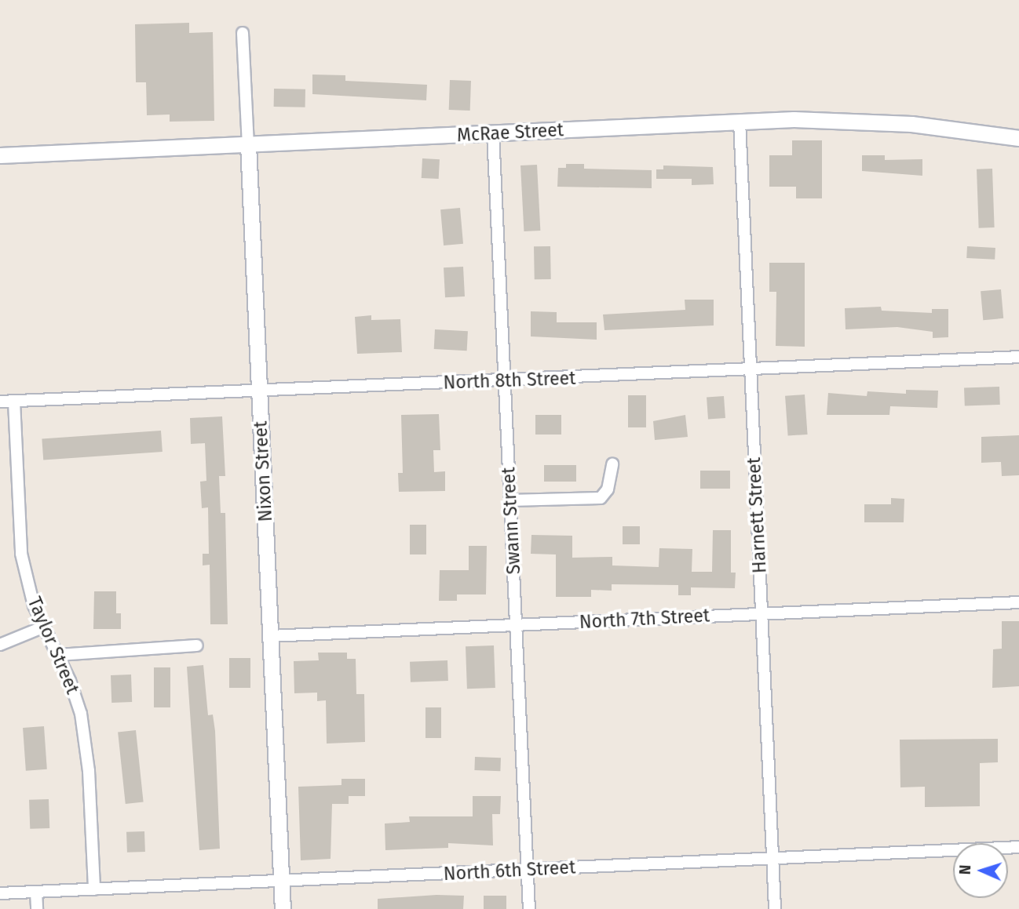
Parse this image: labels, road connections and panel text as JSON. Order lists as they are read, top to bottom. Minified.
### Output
{"streets":{"street":["McRae Street","North 8th Street","Nixon Street","Harnett Street","Swann Street","North 7th Street","Taylor Street","North 6th Street"]},"crossings":[["McRae Street","Nixon Street"],["McRae Street","Harnett Street"],["McRae Street","Swann Street"],["North 8th Street","Nixon Street"],["North 8th Street","Harnett Street"],["North 8th Street","Swann Street"],["North 8th Street","Taylor Street"],["Nixon Street","North 7th Street"],["Nixon Street","North 6th Street"],["Harnett Street","North 7th Street"],["Harnett Street","North 6th Street"],["Swann Street","North 7th Street"],["Swann Street","North 6th Street"],["Taylor Street","North 6th Street"]],"north":"left"}
